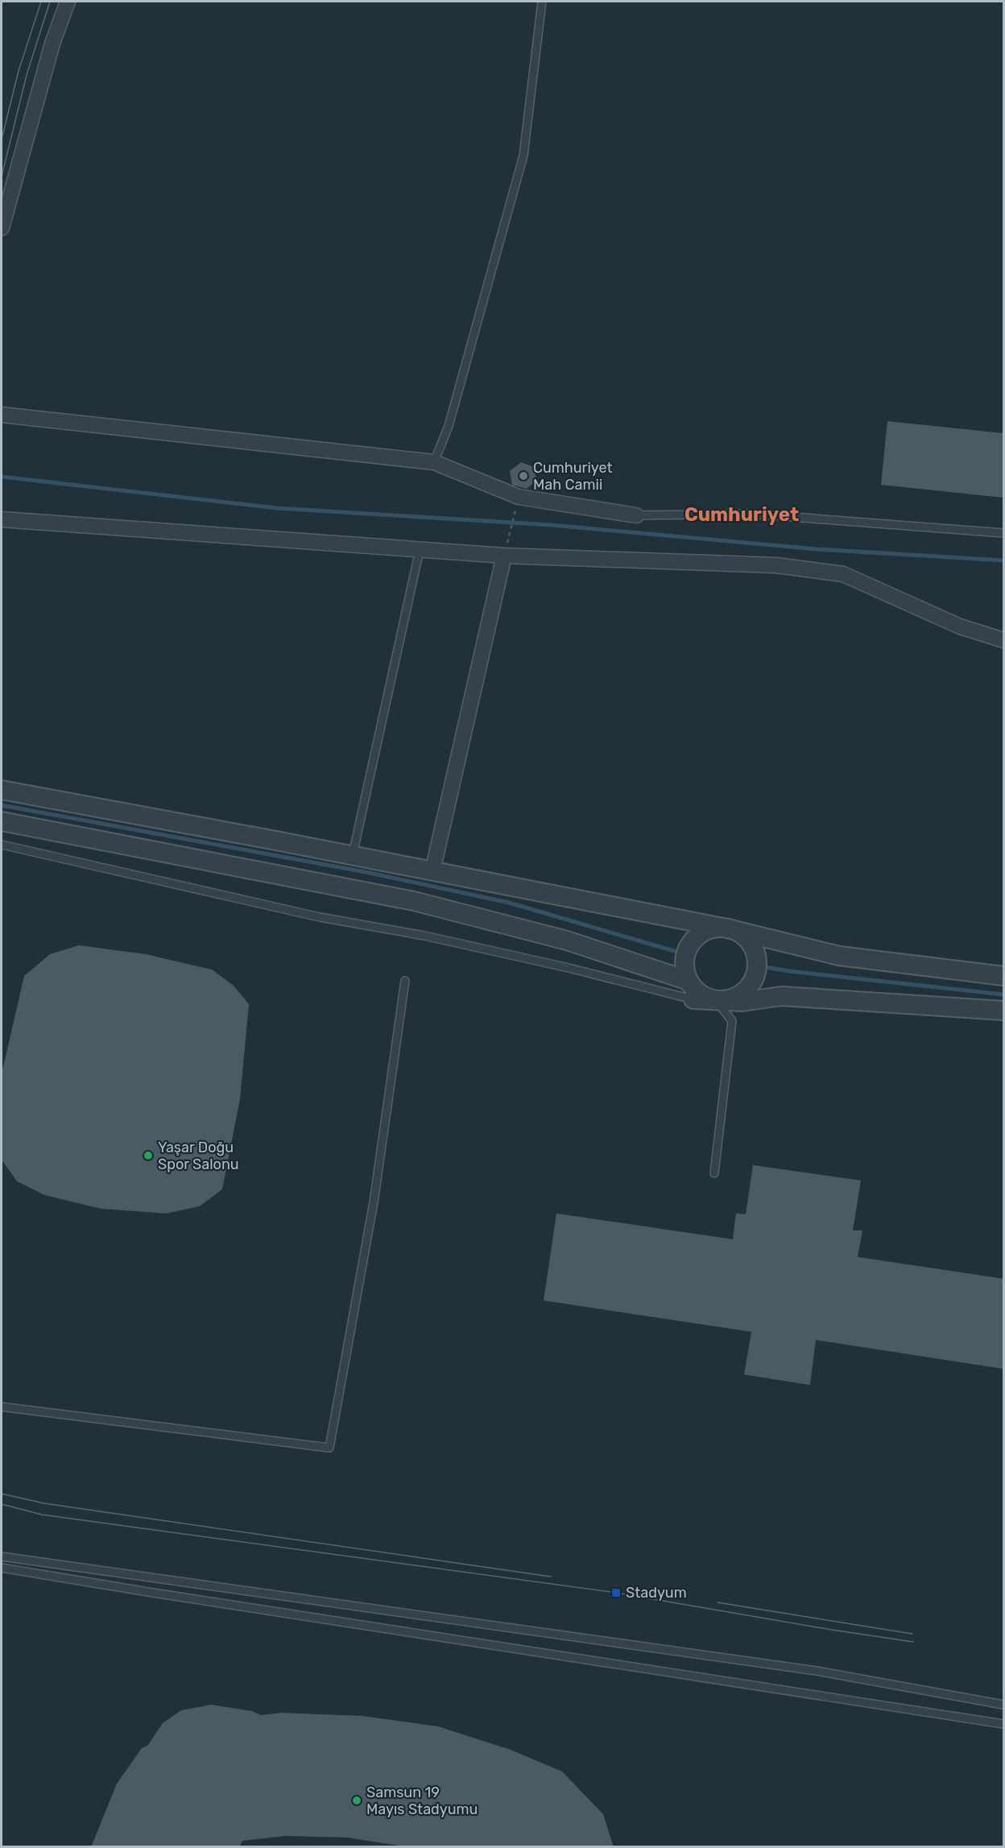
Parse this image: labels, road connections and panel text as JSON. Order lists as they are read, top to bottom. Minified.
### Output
{"districts":["Cumhuriyet"],"places":{"other":["Cumhuriyet Mah Camii","Yaşar Doğu Spor Salonu","Samsun 19 Mayıs Stadyumu"],"transit":["Stadyum"]}}
